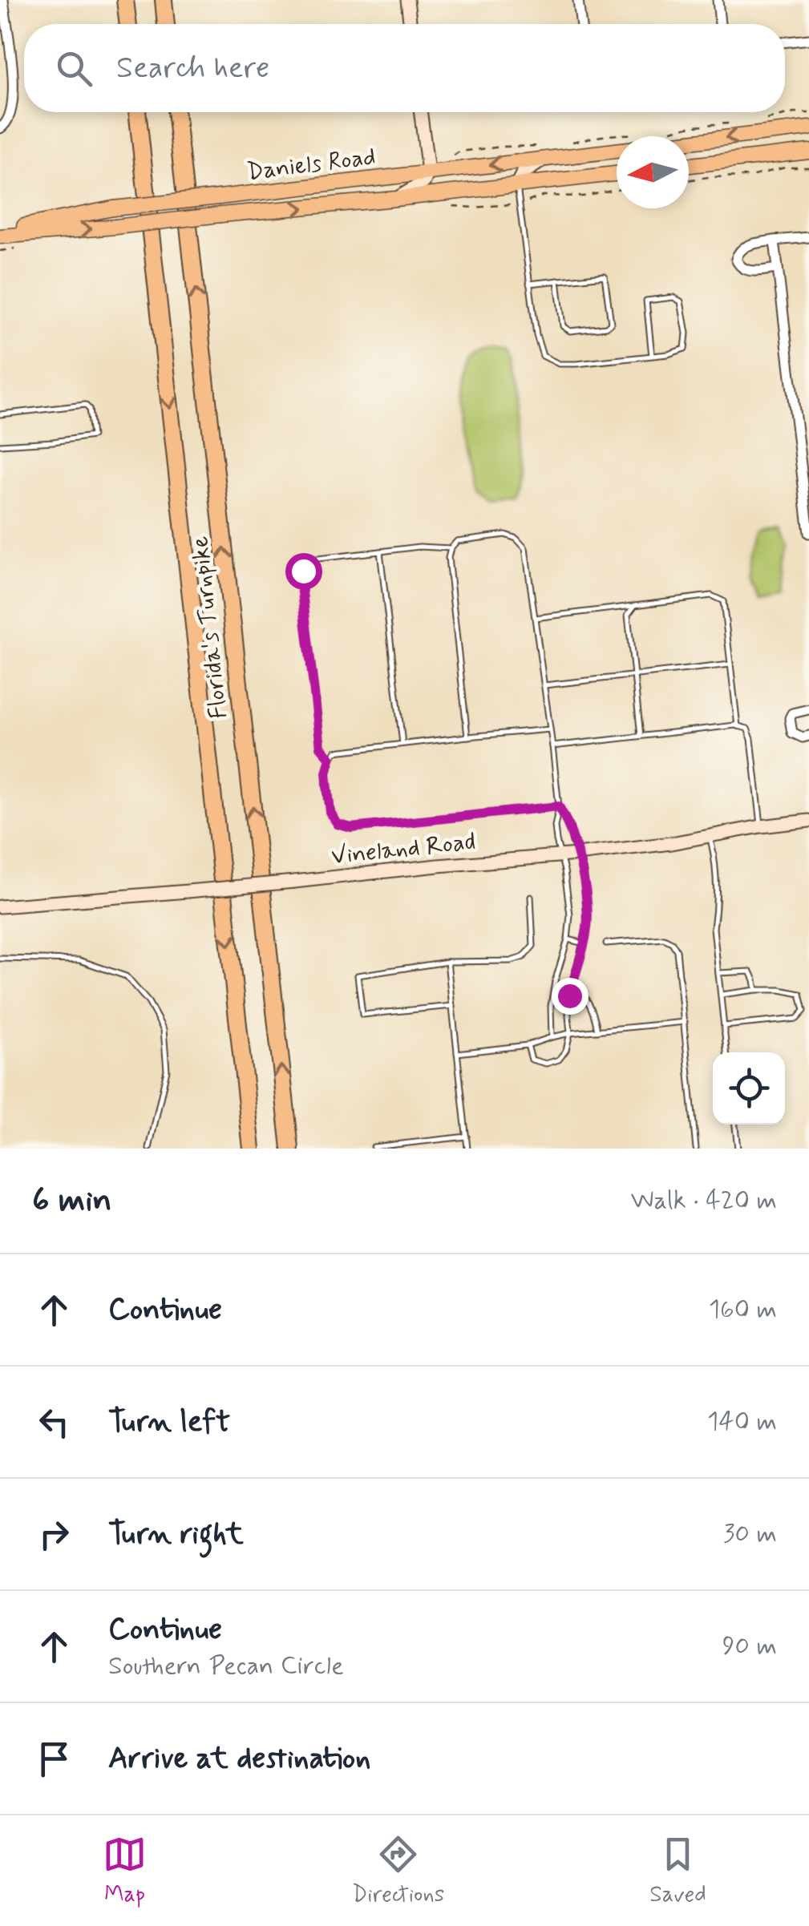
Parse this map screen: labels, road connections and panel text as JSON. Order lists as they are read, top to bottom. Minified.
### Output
{"streets":{"highway":["Florida's Turnpike"],"main road":["Daniels Road","Vineland Road"]},"north":"left","page":{"search":"Search here","heading":["6 min","Walk · 420 m"],"list":[["Continue","160 m"],["Turn left","140 m"],["Turn right","30 m"],["Continue","Southern Pecan Circle","90 m"],"Arrive at destination"],"nav":["Map","Directions","Saved"]}}
